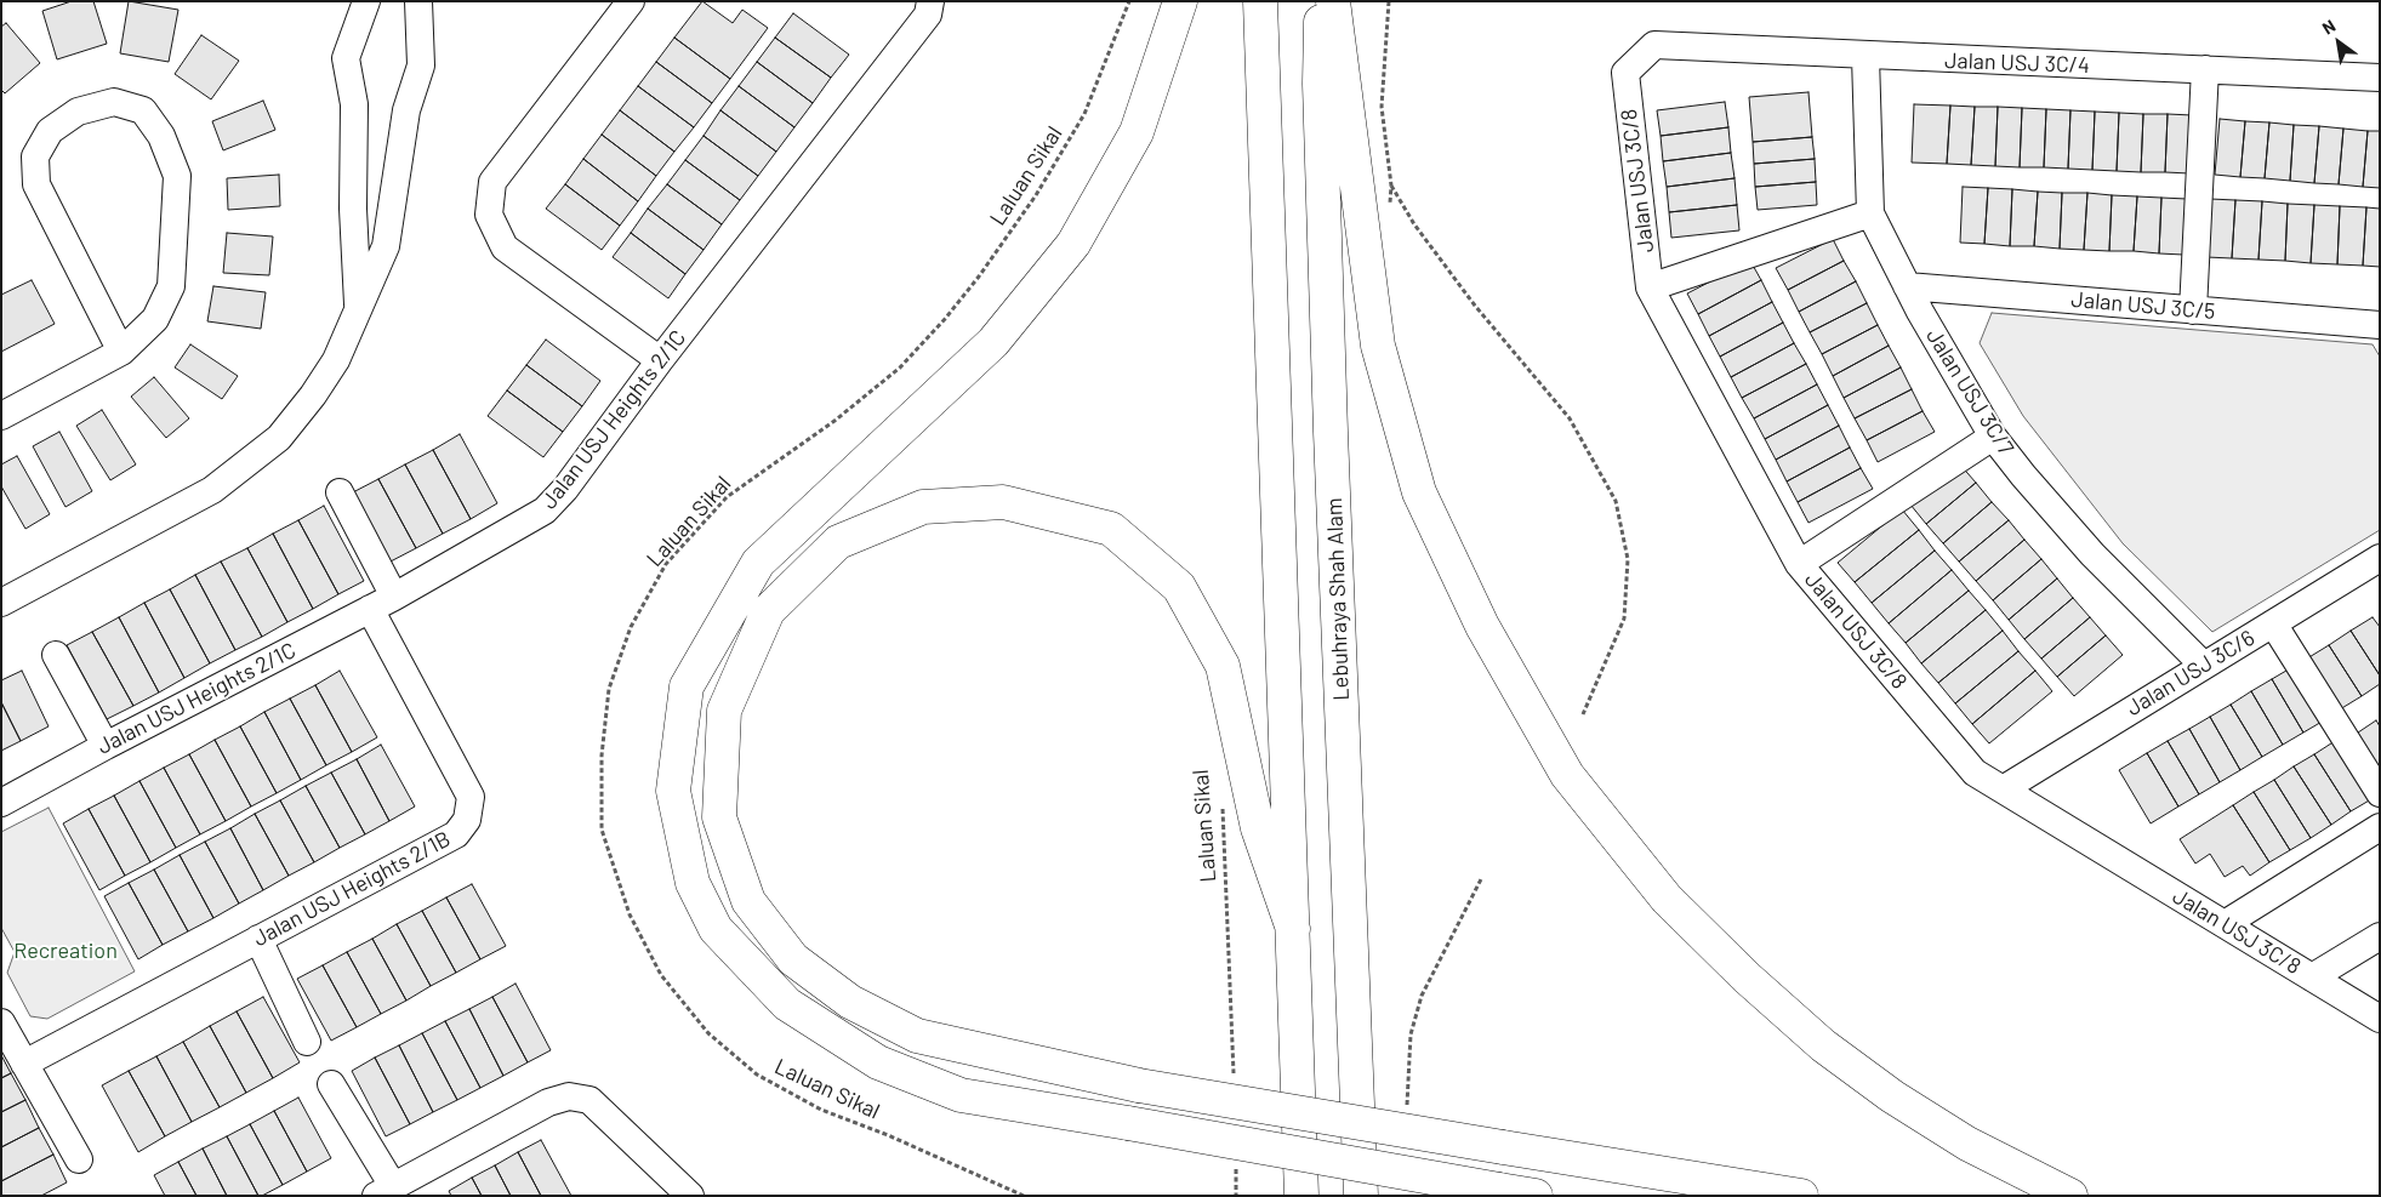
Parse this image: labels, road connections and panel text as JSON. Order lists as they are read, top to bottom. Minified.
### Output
{"streets":{"highway":["Lebuhraya Shah Alam"],"street":["Jalan USJ 3C/4","Jalan USJ 3C/8","Jalan USJ 3C/5","Jalan USJ 3C/7","Jalan USJ Heights 2/1C","Jalan USJ 3C/6","Jalan USJ Heights 2/1B"],"path":["Laluan Sikal"]},"crossings":[["Jalan USJ 3C/4","Jalan USJ 3C/8"],["Jalan USJ 3C/4","Jalan USJ 3C/7"],["Jalan USJ 3C/8","Jalan USJ 3C/6"],["Jalan USJ 3C/5","Jalan USJ 3C/7"],["Jalan USJ 3C/7","Jalan USJ 3C/6"],["Jalan USJ Heights 2/1C","Jalan USJ Heights 2/1B"]],"parks":["Recreation"],"north":"top left"}
